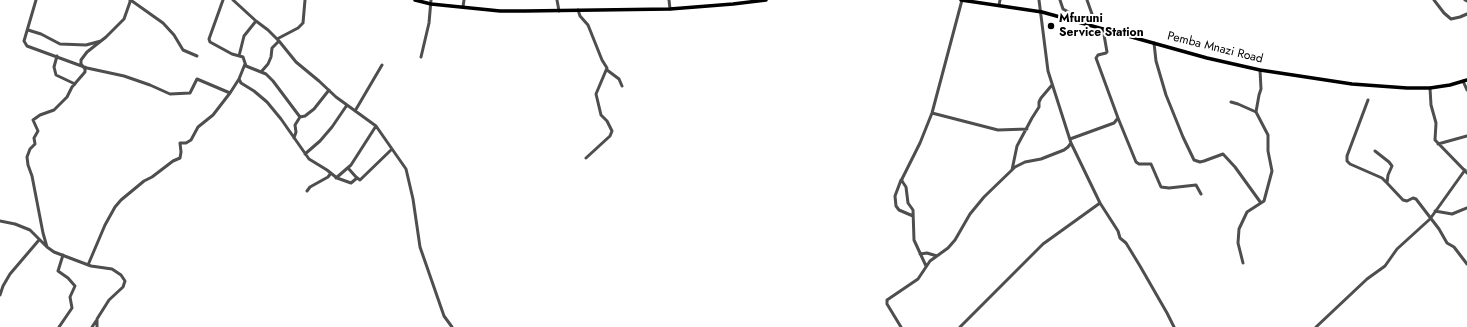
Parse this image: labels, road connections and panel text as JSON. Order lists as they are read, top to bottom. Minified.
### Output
{"streets":{"main road":["Pemba Mnazi Road"]},"places":["Mfuruni Service Station"]}
